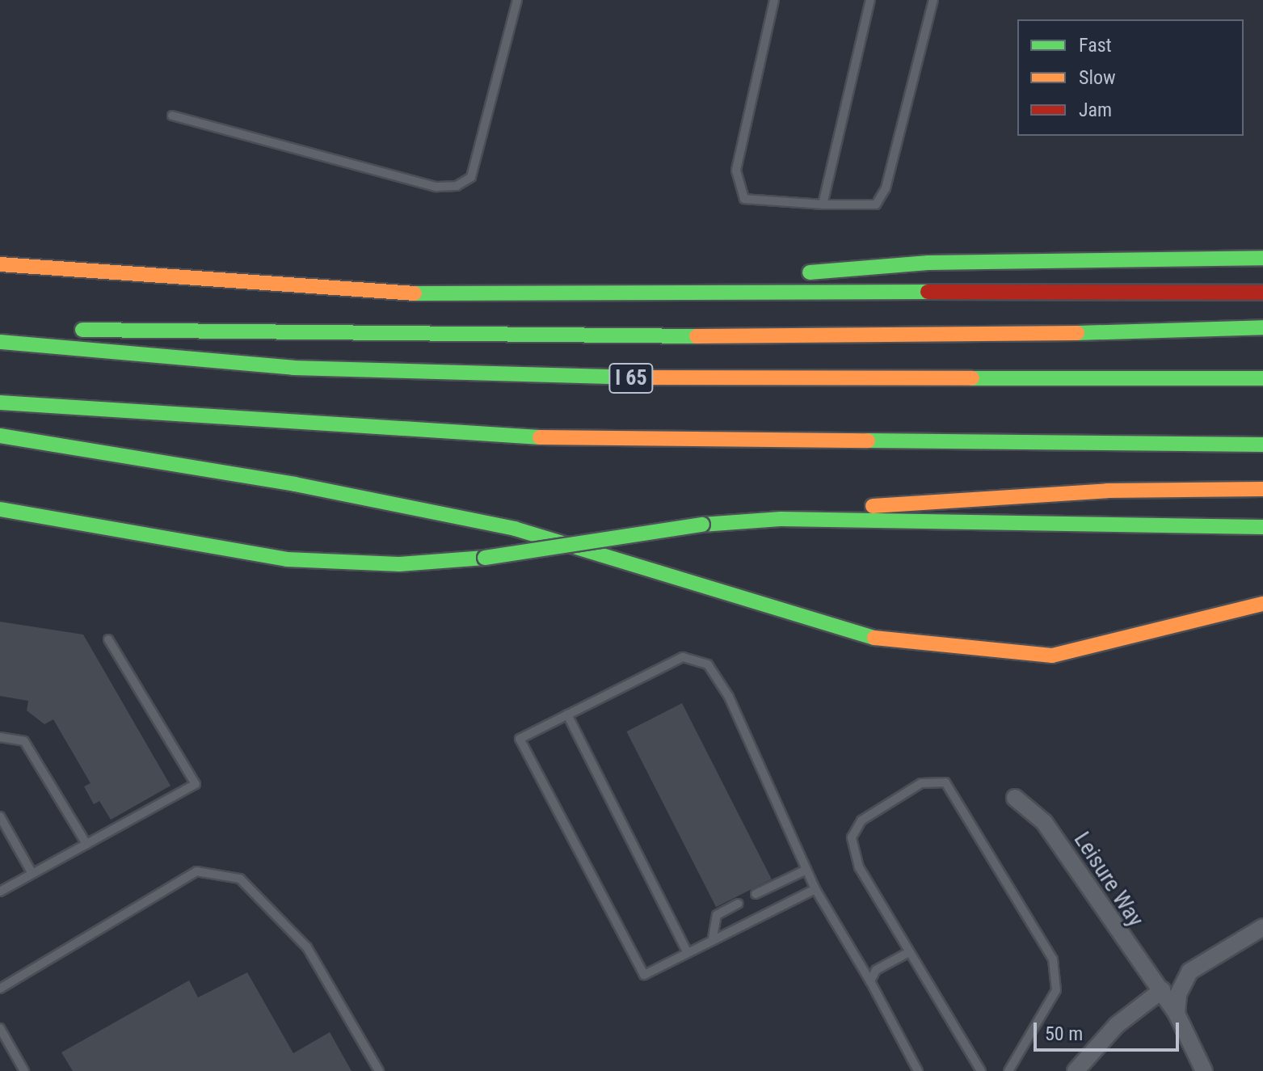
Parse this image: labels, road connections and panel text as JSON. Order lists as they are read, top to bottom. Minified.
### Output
{"streets":{"highway":["I 65"],"street":["Leisure Way"]},"legend":["Fast","Slow","Jam"],"scale_bar":"50 m"}
